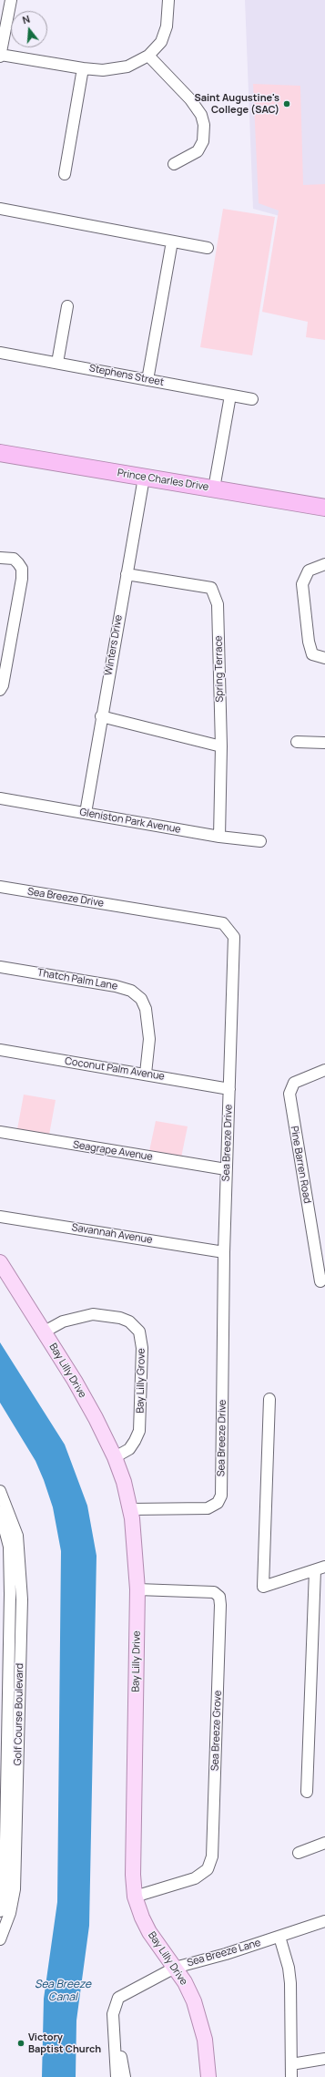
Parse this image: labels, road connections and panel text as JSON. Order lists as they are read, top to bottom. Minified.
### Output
{"streets":{"highway":["Prince Charles Drive"],"main road":["Bay Lilly Drive"],"street":["Stephens Street","Winters Drive","Spring Terrace","Gleniston Park Avenue","Sea Breeze Drive","Thatch Palm Lane","Coconut Palm Avenue","Seagrape Avenue","Pine Barren Road","Savannah Avenue","Bay Lilly Grove","Golf Course Boulevard","Sea Breeze Grove","Sea Breeze Lane"]},"crossings":[["Prince Charles Drive","Winters Drive"],["Winters Drive","Spring Terrace"],["Winters Drive","Gleniston Park Avenue"],["Spring Terrace","Gleniston Park Avenue"],["Sea Breeze Drive","Coconut Palm Avenue"],["Sea Breeze Drive","Seagrape Avenue"],["Sea Breeze Drive","Savannah Avenue"],["Sea Breeze Drive","Bay Lilly Drive"],["Thatch Palm Lane","Coconut Palm Avenue"],["Bay Lilly Drive","Bay Lilly Grove"],["Bay Lilly Drive","Sea Breeze Grove"],["Bay Lilly Drive","Sea Breeze Lane"]],"water":["Sea Breeze Canal"],"places":["Saint Augustine's College (SAC)","Victory Baptist Church"],"north":"top"}
